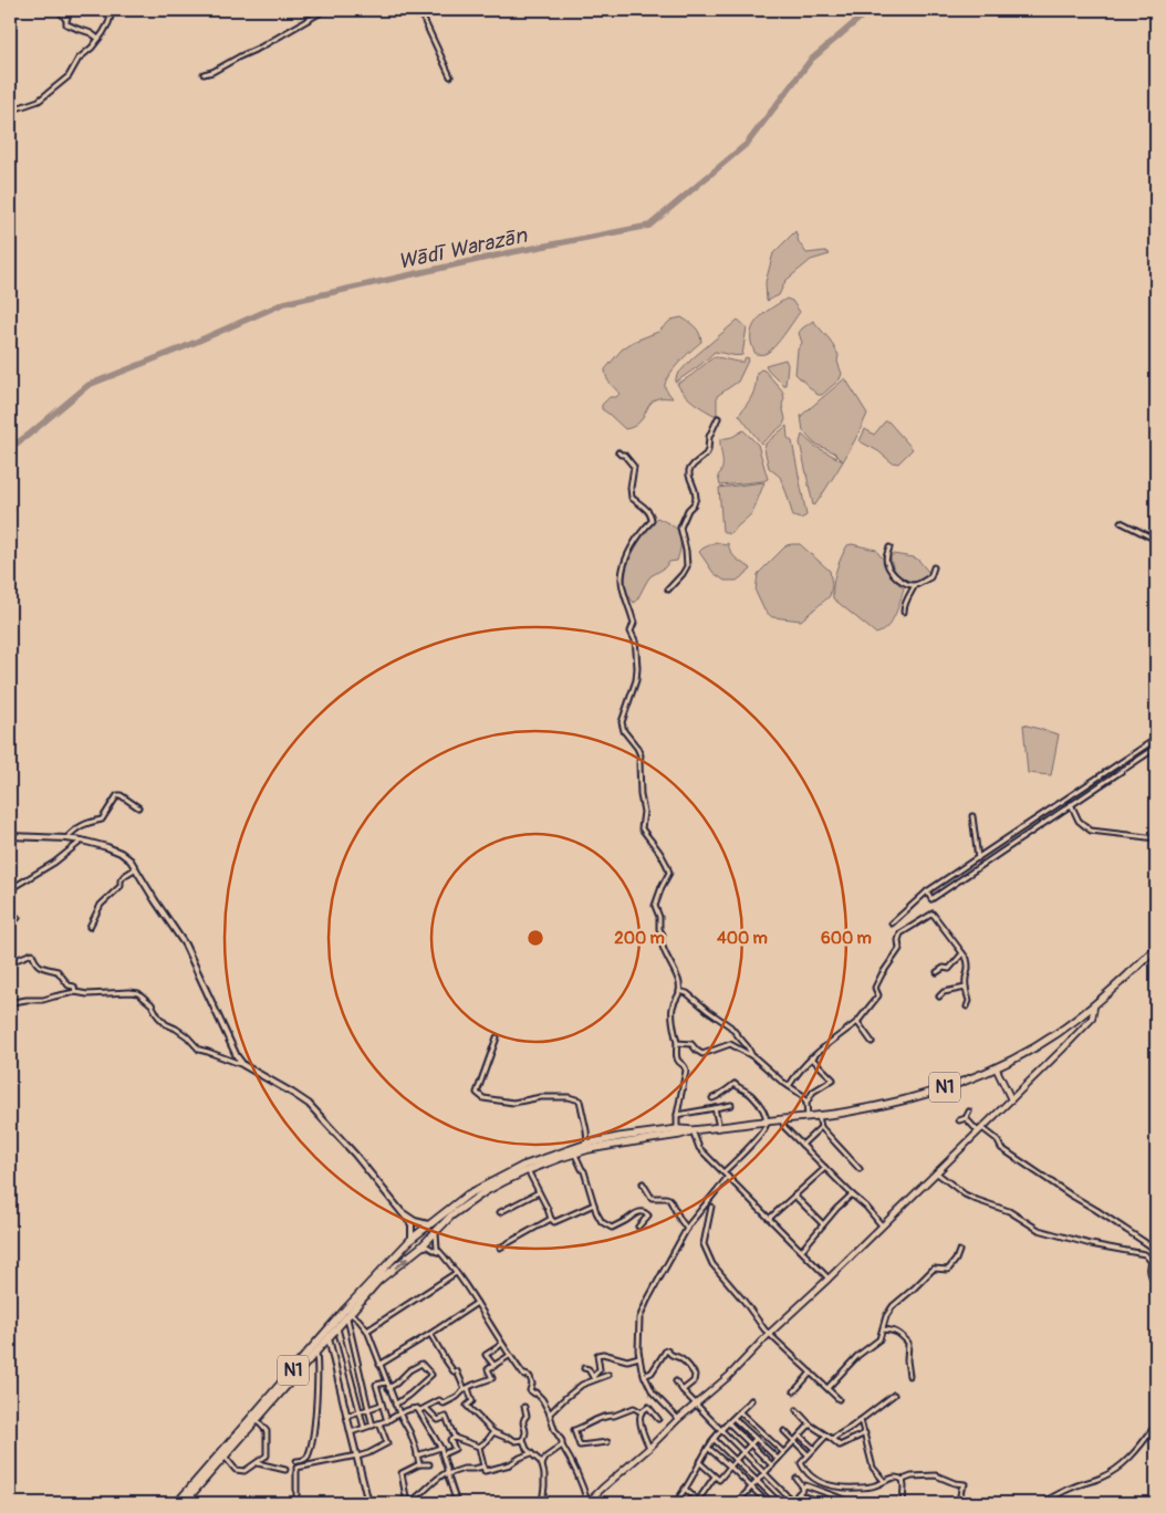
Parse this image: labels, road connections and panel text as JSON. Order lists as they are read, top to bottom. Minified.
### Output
{"streets":{"highway":["N1"]},"water":["Wādī Warazān"],"rings":["200 m","400 m","600 m"]}
